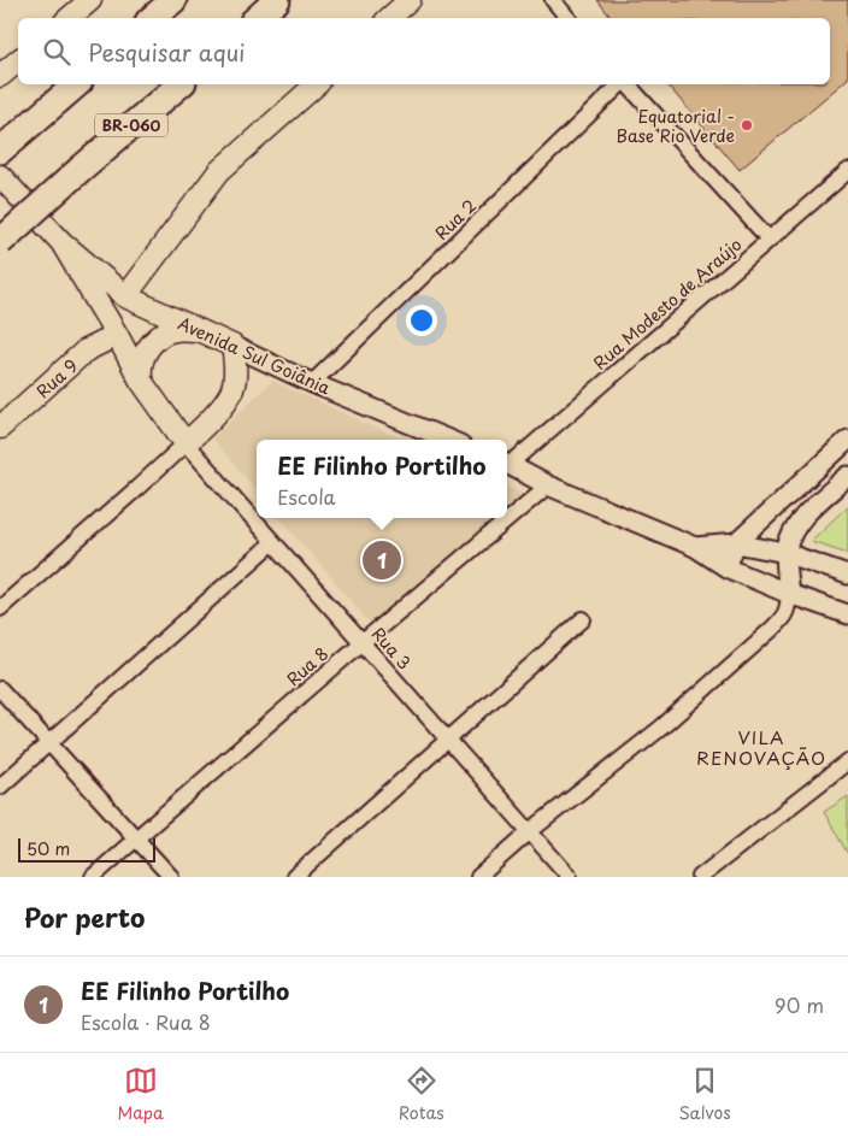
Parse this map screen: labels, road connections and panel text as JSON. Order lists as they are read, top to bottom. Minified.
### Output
{"streets":{"highway":["BR-060"],"main road":["Avenida Sul Goiânia","Rua 9"],"street":["Rua 2","Rua Modesto de Araújo","Rua 3","Rua 8"]},"crossings":[["Rua 2","Avenida Sul Goiânia"],["Avenida Sul Goiânia","Rua 9"],["Avenida Sul Goiânia","Rua 3"],["Rua 3","Rua 8"]],"districts":["VILA RENOVAÇÃO"],"places":["Equatorial - Base Rio Verde"],"scale_bar":"50 m","page":{"search":"Pesquisar aqui","popup":["EE Filinho Portilho","Escola"],"pins":"1","scale":"50 m","heading":"Por perto","list":[{"mark":"1","name":"EE Filinho Portilho","note":"Escola · Rua 8","value":"90 m"}],"nav":["Mapa","Rotas","Salvos"]}}
